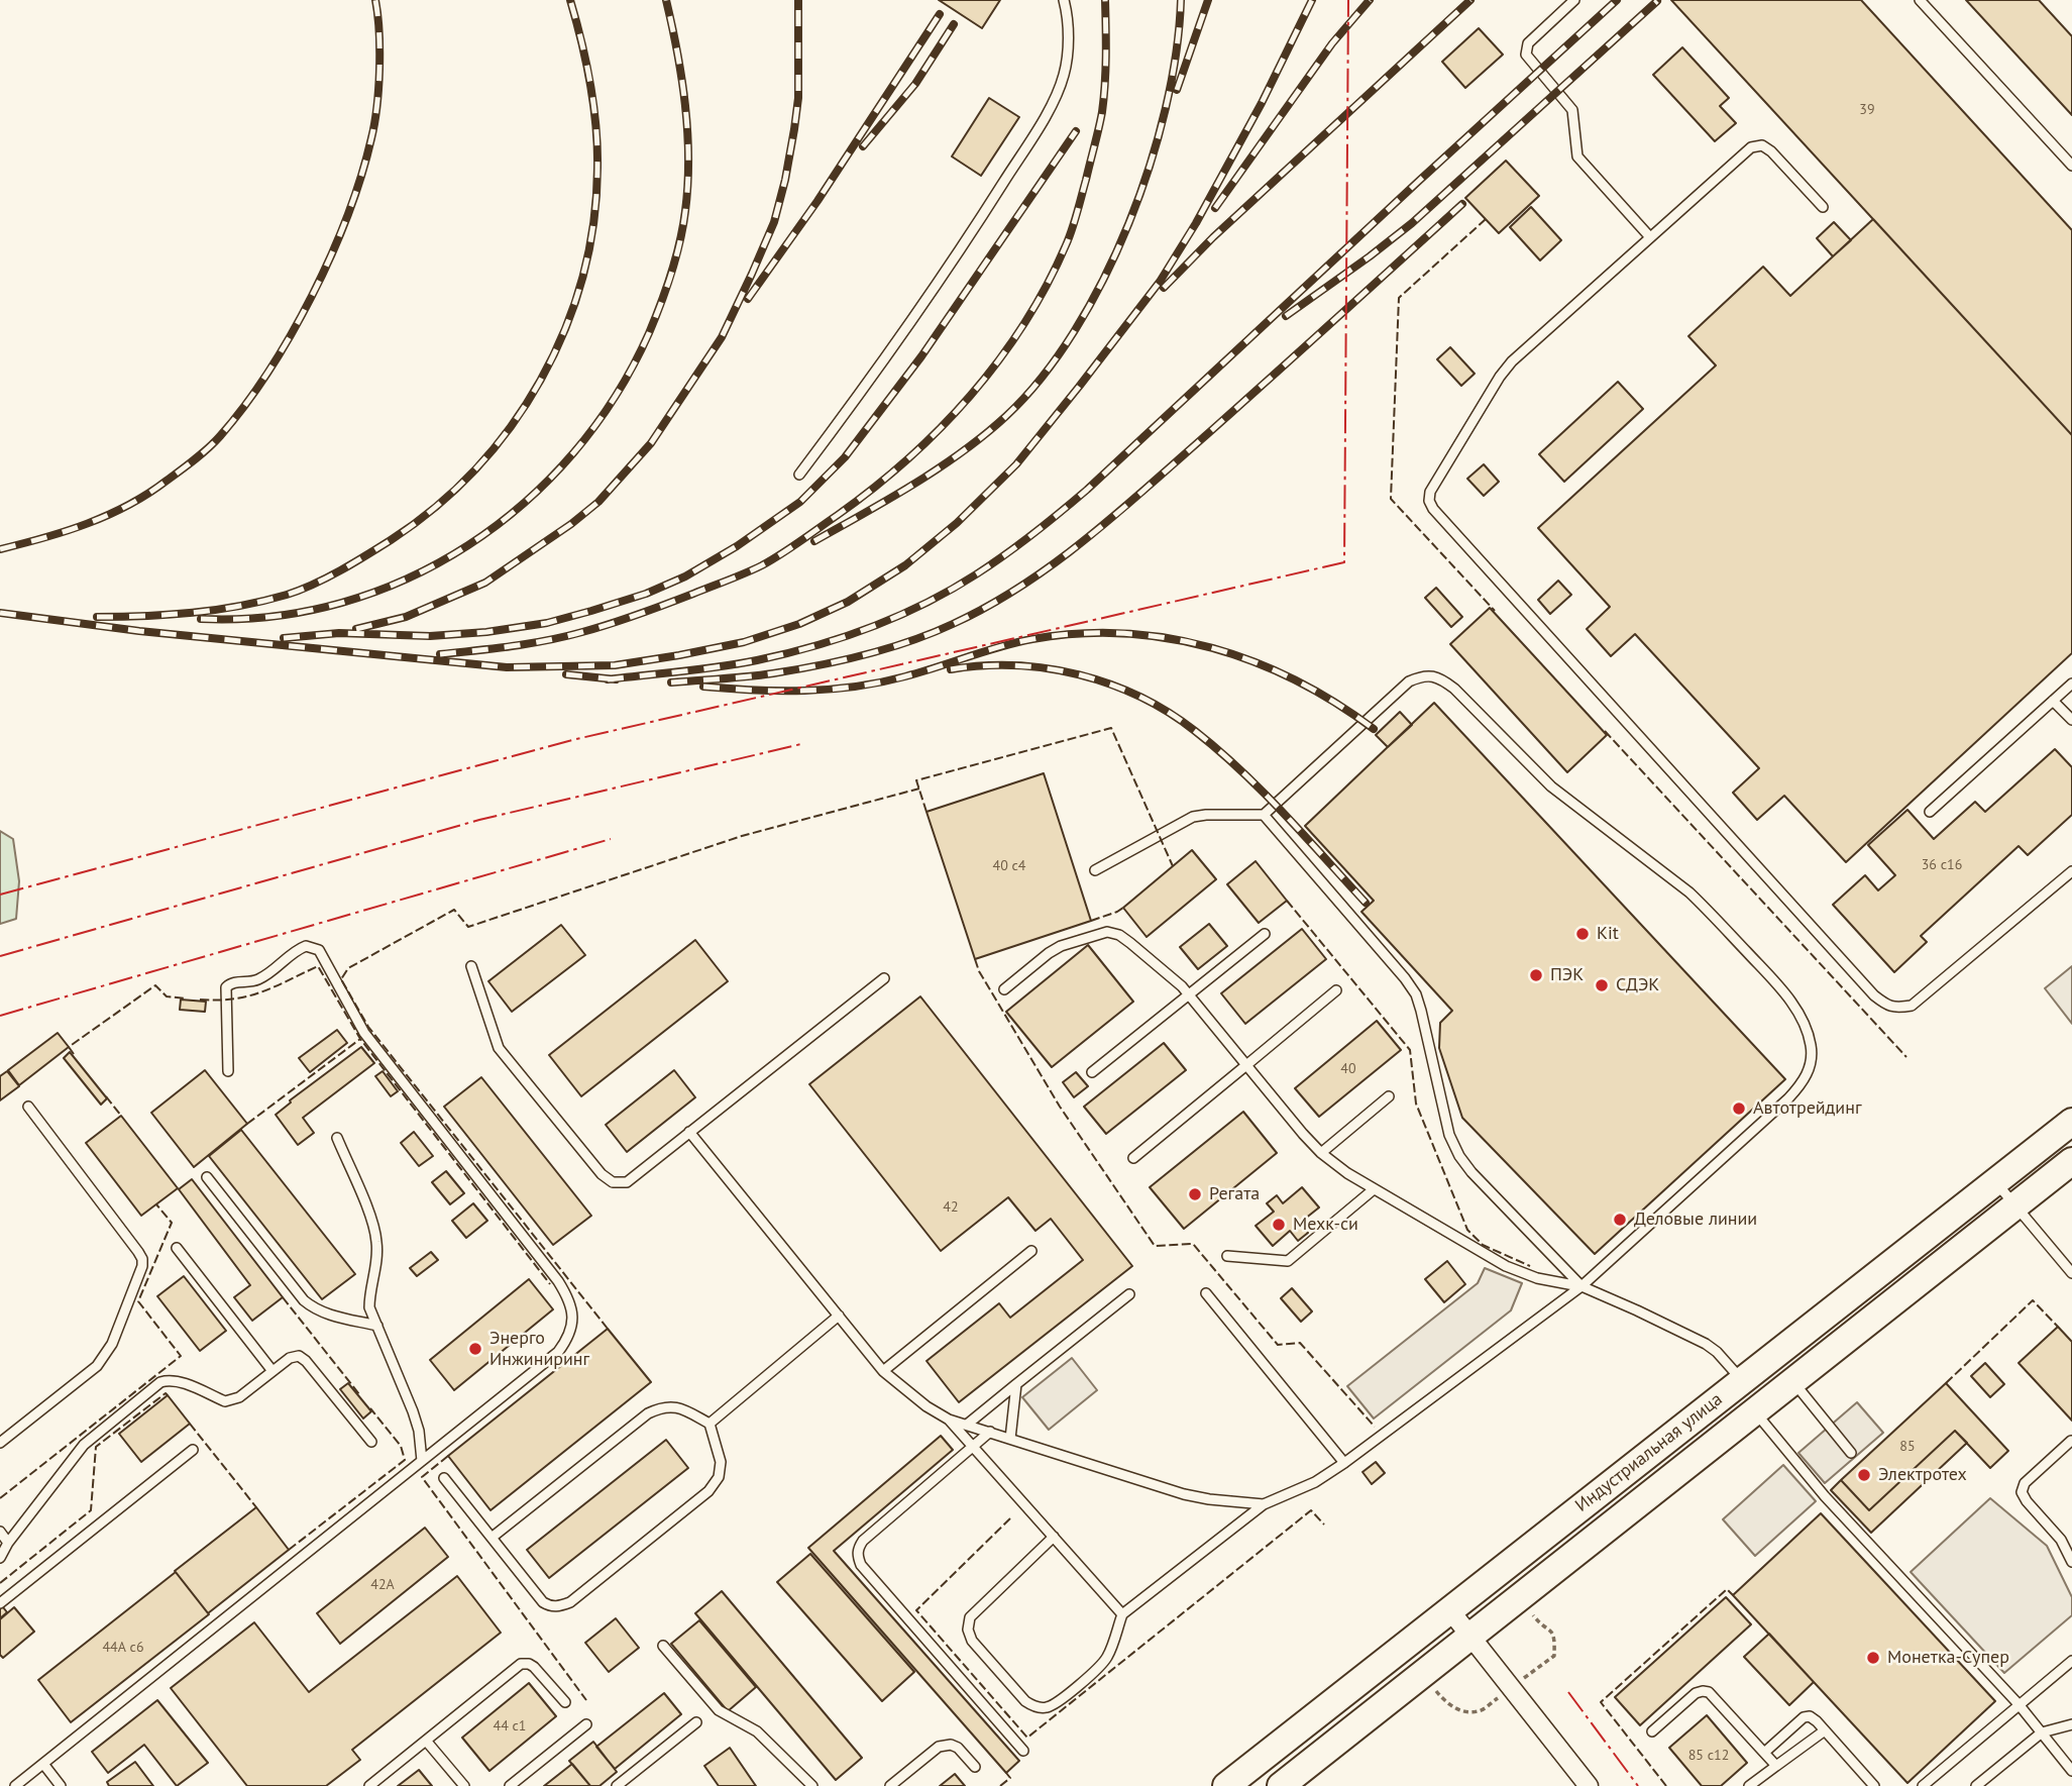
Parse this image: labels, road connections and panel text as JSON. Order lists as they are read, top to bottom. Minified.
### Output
{"streets":{"main road":["Индустриальная улица"]},"places":["Kit","ПЭК","СДЭК","Автотрейдинг","Регата","Деловые линии","Мехк-си","Энерго Инжиниринг","Электротех","Монетка-Супер"],"house_numbers":["39","36 с16","40 с4","40","42","85","42А","44А с6","44 с1","85 с12"]}
